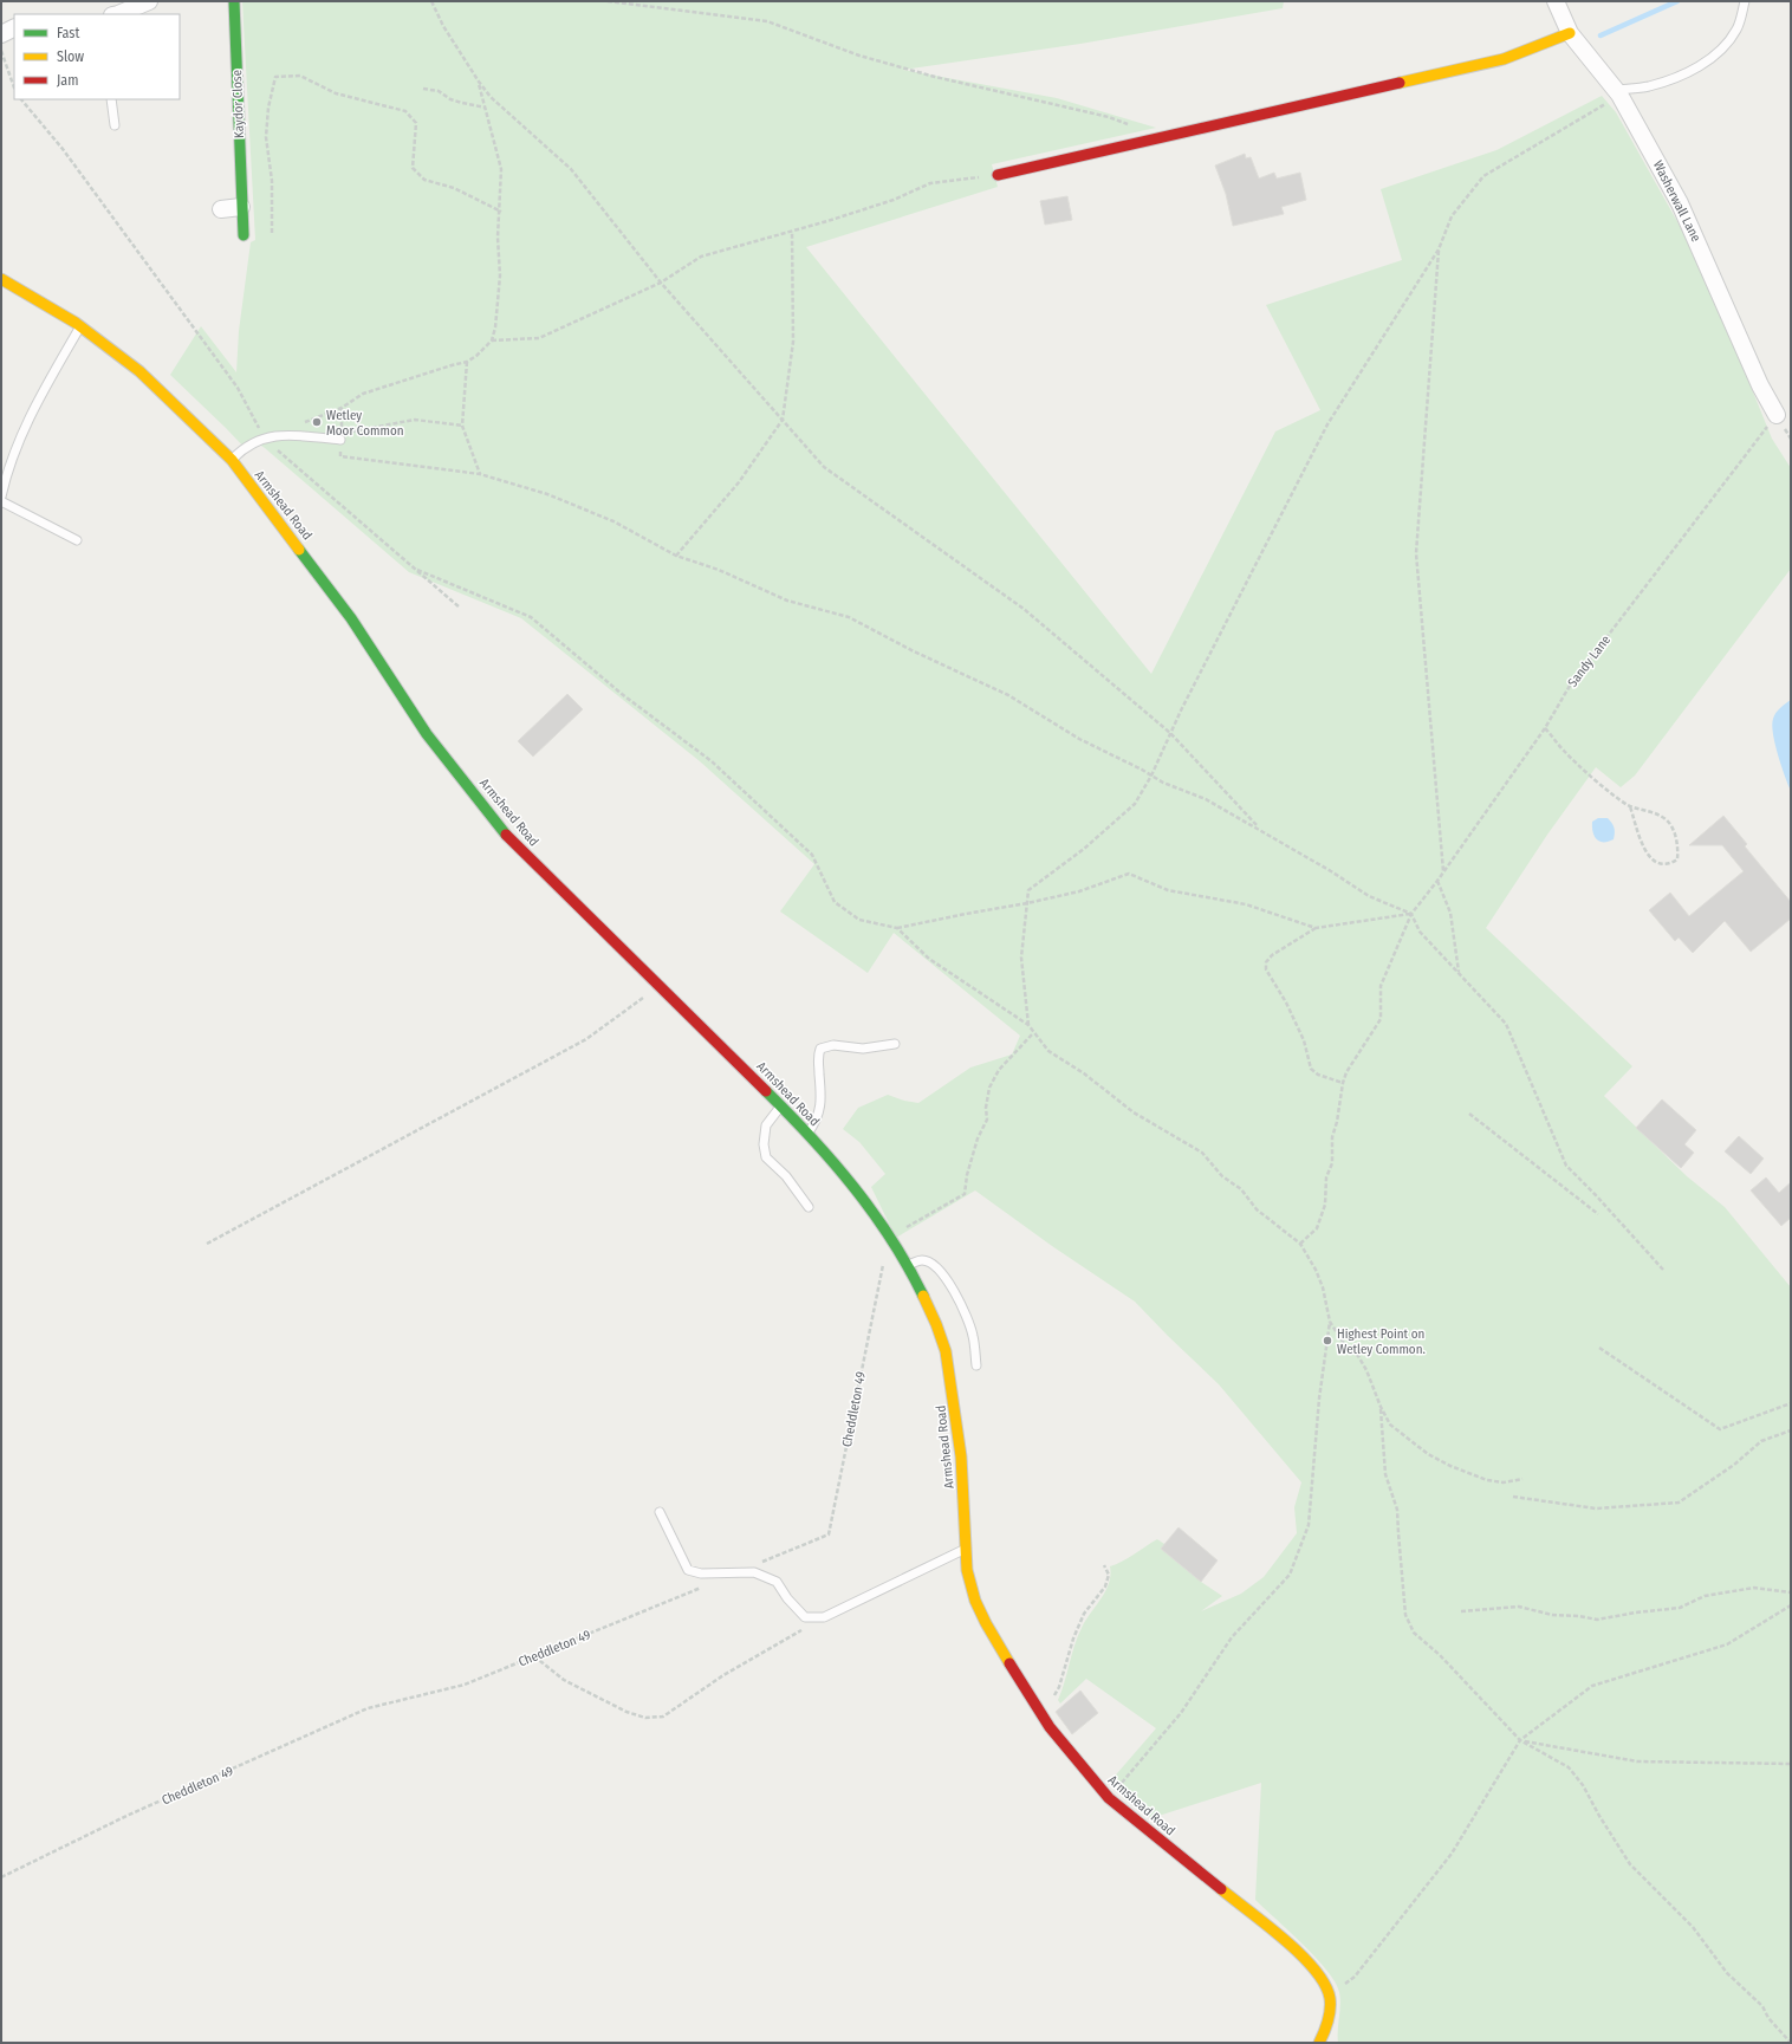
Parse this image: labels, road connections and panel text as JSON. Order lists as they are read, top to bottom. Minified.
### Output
{"streets":{"street":["Kaydor Close","Washerwall Lane","Armshead Road"],"path":["Sandy Lane","Cheddleton 49"]},"crossings":[["Washerwall Lane","Sandy Lane"],["Armshead Road","Cheddleton 49"]],"places":["Wetley Moor Common","Highest Point on Wetley Common."],"legend":["Fast","Slow","Jam"]}
